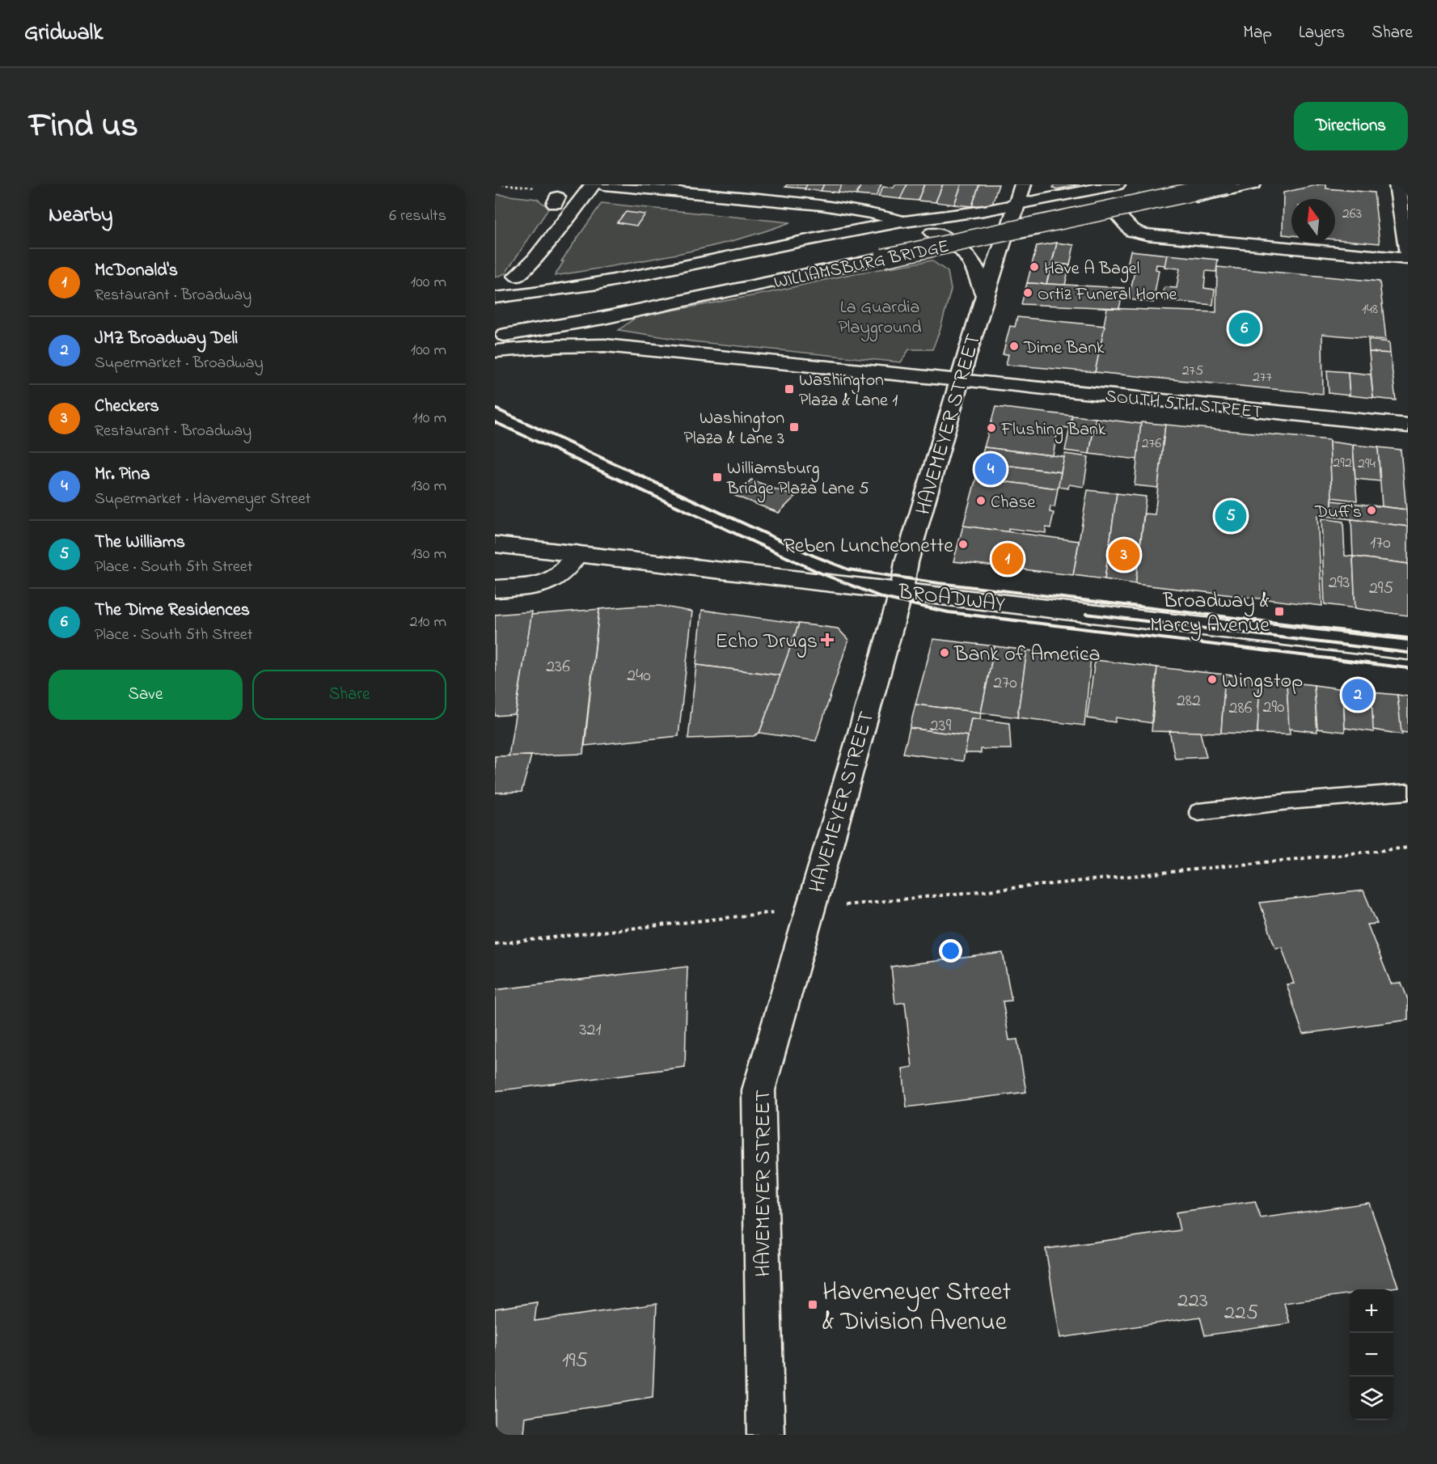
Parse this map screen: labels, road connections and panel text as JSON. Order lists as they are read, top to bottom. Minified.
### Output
{"streets":{"main road":["WILLIAMSBURG BRIDGE","SOUTH 5TH STREET","HAVEMEYER STREET","BROADWAY"]},"crossings":[["SOUTH 5TH STREET","HAVEMEYER STREET"],["HAVEMEYER STREET","BROADWAY"]],"parks":["La Guardia Playground"],"places":{"other":["Have A Bagel","Ortiz Funeral Home","Dime Bank","Flushing Bank","Chase","Duff's","Reben Luncheonette","Bank of America","Wingstop"],"transit":["Washington Plaza & Lane 1","Washington Plaza & Lane 3","Williamsburg Bridge Plaza Lane 5","Broadway & Marcy Avenue","Havemeyer Street & Division Avenue"],"health":["Echo Drugs"]},"house_numbers":["263","148","275","277","276","292","294","170","293","295","236","240","270","282","290","286","239","321","223","225","195"],"north":"top","page":{"header":"Gridwalk","nav":["Map","Layers","Share"],"title":"Find us","buttons":["Directions",["Save","Share"]],"heading":["Nearby","6 results"],"list":[{"mark":"1","name":"McDonald's","note":"Restaurant · Broadway","value":"100 m"},{"mark":"2","name":"JMZ Broadway Deli","note":"Supermarket · Broadway","value":"100 m"},{"mark":"3","name":"Checkers","note":"Restaurant · Broadway","value":"110 m"},{"mark":"4","name":"Mr. Pina","note":"Supermarket · Havemeyer Street","value":"130 m"},{"mark":"5","name":"The Williams","note":"Place · South 5th Street","value":"130 m"},{"mark":"6","name":"The Dime Residences","note":"Place · South 5th Street","value":"210 m"}],"pins":["6","4","5","3","1","2"],"map_buttons":["+","−"]}}
